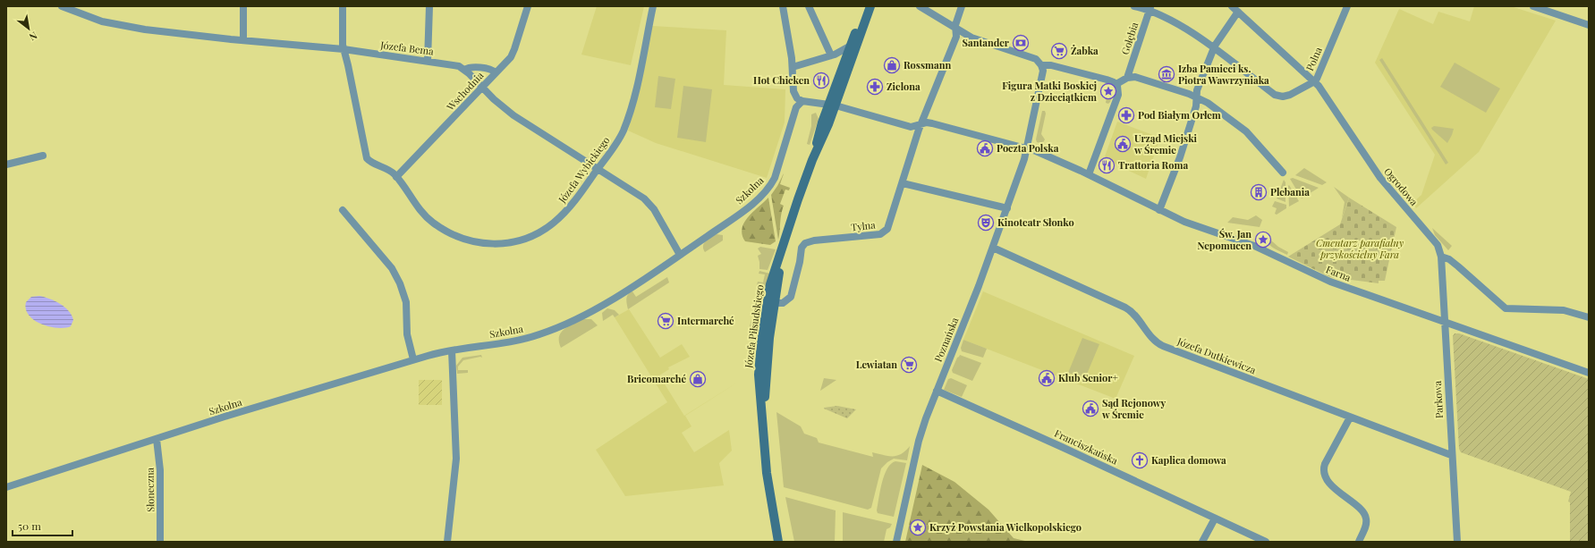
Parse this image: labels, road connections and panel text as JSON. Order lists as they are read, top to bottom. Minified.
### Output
{"streets":{"street":["Gołębia","Józefa Bema","Polna","Wschodnia","Józefa Wybickiego","Ogrodowa","Szkolna","Tylna","Farna","Józefa Piłsudskiego","Poznańska","Józefa Dutkiewicza","Parkowa","Franciszkańska","Słoneczna"]},"crossings":[["Józefa Bema","Wschodnia"],["Józefa Bema","Józefa Wybickiego"],["Józefa Bema","Szkolna"],["Polna","Ogrodowa"],["Wschodnia","Józefa Wybickiego"],["Ogrodowa","Parkowa"],["Szkolna","Słoneczna"],["Tylna","Farna"],["Tylna","Józefa Piłsudskiego"],["Farna","Poznańska"],["Farna","Parkowa"],["Poznańska","Józefa Dutkiewicza"],["Poznańska","Franciszkańska"],["Józefa Dutkiewicza","Parkowa"]],"parks":["Cmentarz parafialny przykościelny Fara"],"places":{"bank":["Santander"],"supermarket":["Żabka","Intermarché","Lewiatan"],"shop":["Rossmann","Bricomarché"],"museum":["Izba Pamieci ks. Piotra Wawrzyniaka"],"restaurant":["Hot Chicken","Trattoria Roma"],"pharmacy":["Zielona","Pod Białym Orłem"],"place":["Figura Matki Boskiej z Dzieciątkiem","Św. Jan Nepomucen","Krzyż Powstania Wielkopolskiego"],"public building":["Urząd Miejski w Śremie","Poczta Polska","Klub Senior+","Sąd Rejonowy w Śremie"],"building":["Plebania"],"theatre":["Kinoteatr Słonko"],"church":["Kaplica domowa"]},"scale_bar":"50 m","north":"bottom right"}
